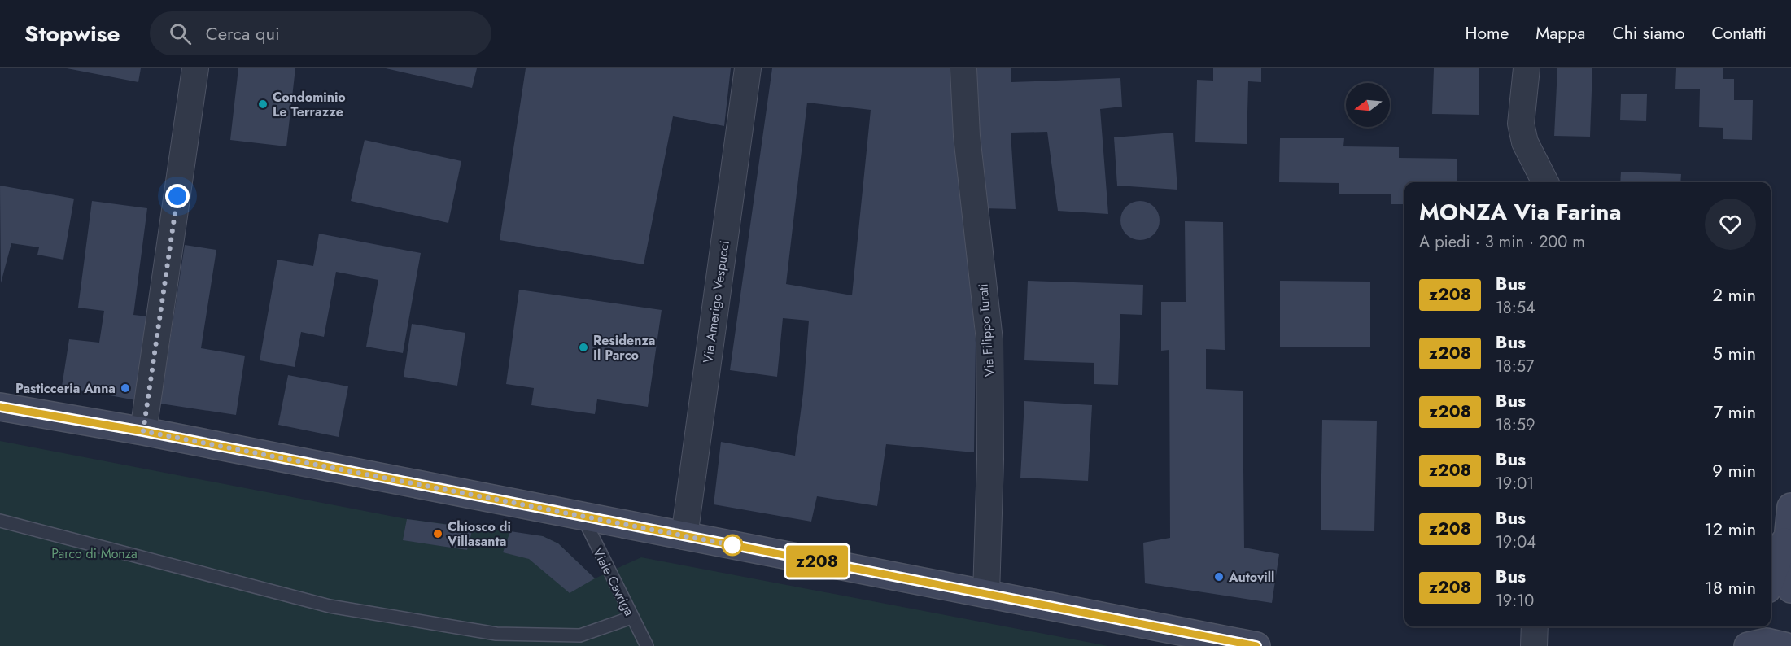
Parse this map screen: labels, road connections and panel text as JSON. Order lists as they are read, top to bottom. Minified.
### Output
{"streets":{"street":["Via Amerigo Vespucci","Via Filippo Turati"],"lane":["Viale Cavriga"]},"parks":["Parco di Monza"],"places":["Condominio Le Terrazze","Residenza Il Parco","Pasticceria Anna","Chiosco di Villasanta","Autovill"],"lines":["bus line z208"],"north":"left","page":{"header":"Stopwise","search":"Cerca qui","nav":["Home","Mappa","Chi siamo","Contatti"],"on_map":"z208","heading":["MONZA Via Farina","A piedi · 3 min · 200 m"],"list":[{"mark":"z208","name":"Bus","note":"18:54","value":"2 min"},{"mark":"z208","name":"Bus","note":"18:57","value":"5 min"},{"mark":"z208","name":"Bus","note":"18:59","value":"7 min"},{"mark":"z208","name":"Bus","note":"19:01","value":"9 min"},{"mark":"z208","name":"Bus","note":"19:04","value":"12 min"},{"mark":"z208","name":"Bus","note":"19:10","value":"18 min"}]}}
